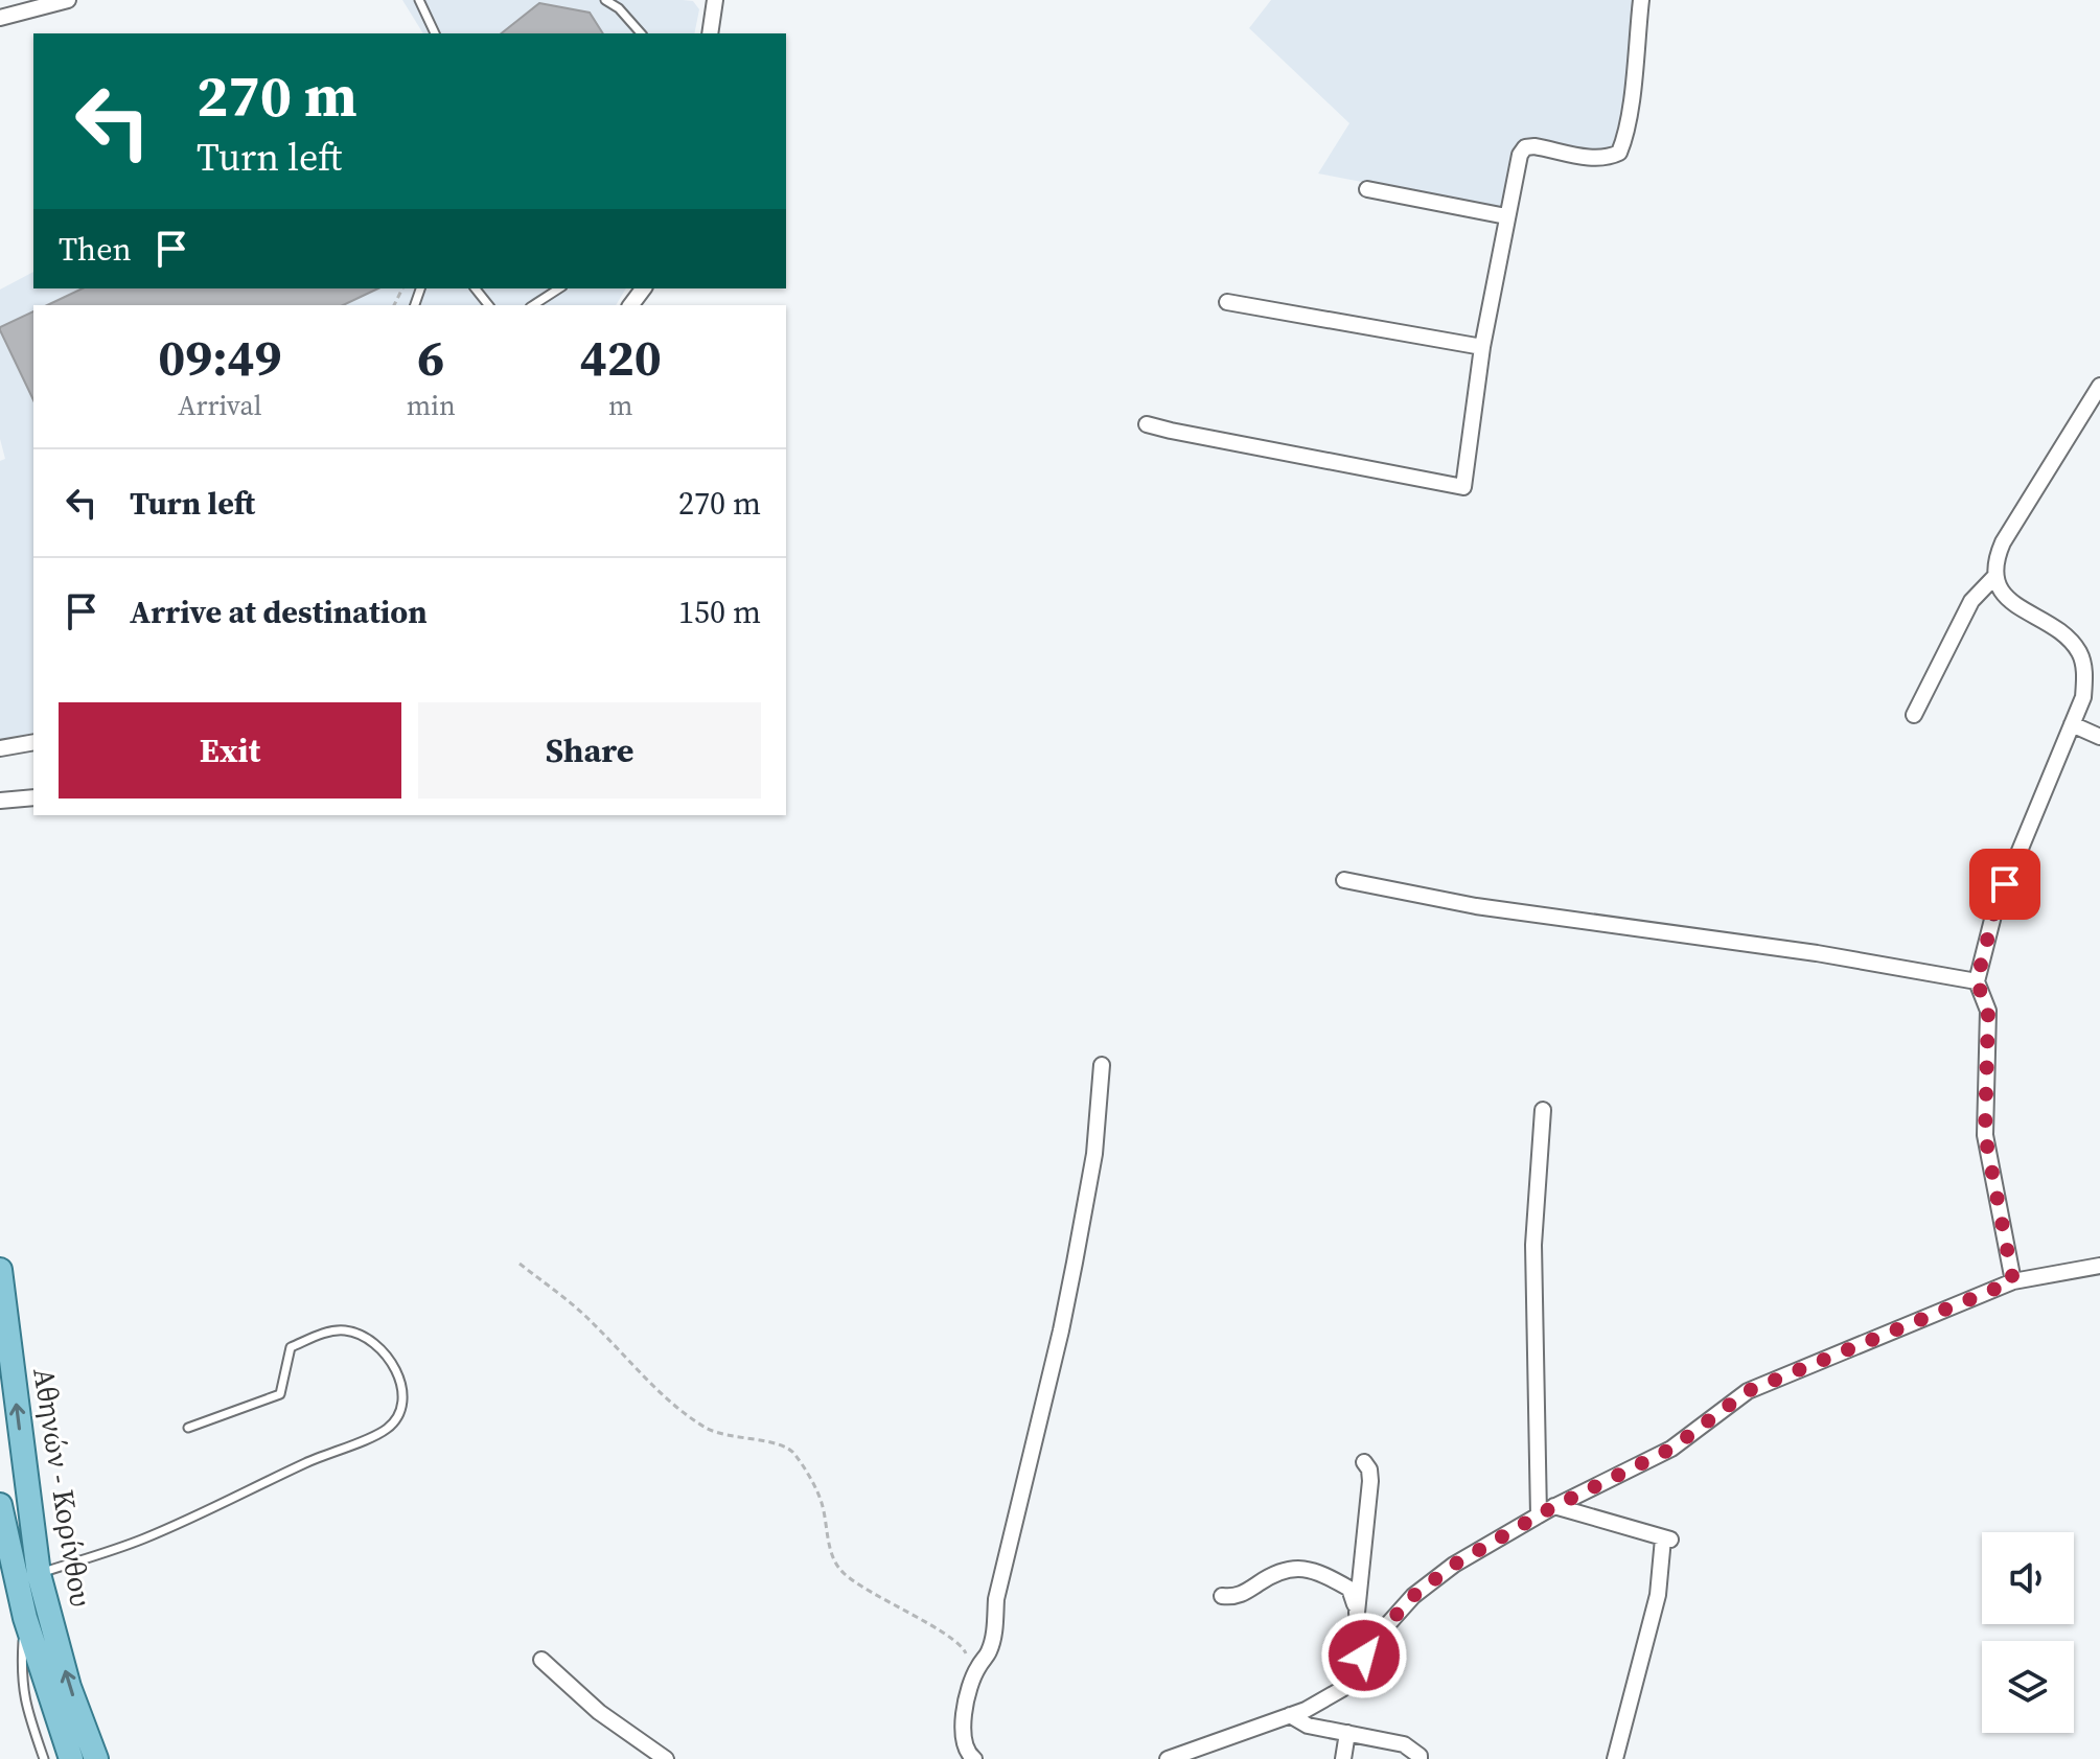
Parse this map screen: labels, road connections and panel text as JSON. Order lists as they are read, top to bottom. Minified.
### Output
{"streets":{"main road":["Αθηνών - Κορίνθου"]},"page":{"turn":["270 m","Turn left"],"then":"Then","eta":["09:49","Arrival","6","min","420","m"],"list":[{"name":"Turn left","value":"270 m"},{"name":"Arrive at destination","value":"150 m"}],"buttons":["Exit","Share"]}}
